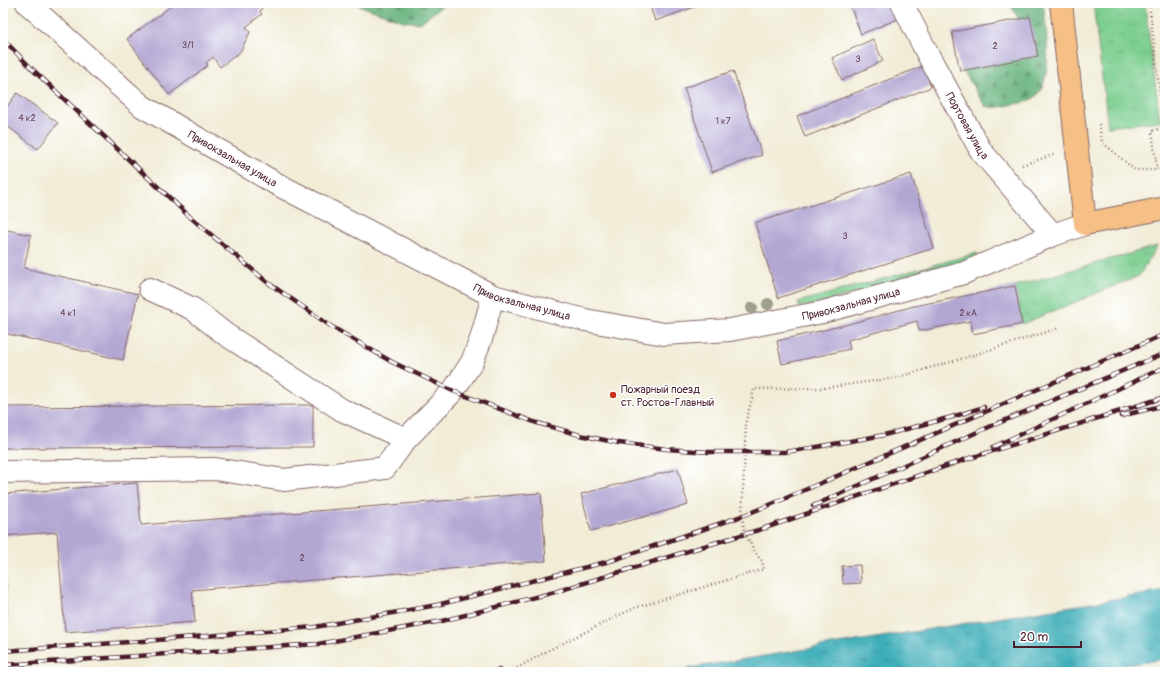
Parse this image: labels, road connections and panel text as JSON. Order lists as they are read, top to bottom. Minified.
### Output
{"streets":{"street":["Портовая улица","Привокзальная улица"]},"crossings":[["Портовая улица","Привокзальная улица"]],"places":["Пожарный поезд ст. Ростов-Главный"],"house_numbers":["3/1","2","3","4 к2","1 к7","3","4 к1","2 кА","2"],"scale_bar":"20 m"}
